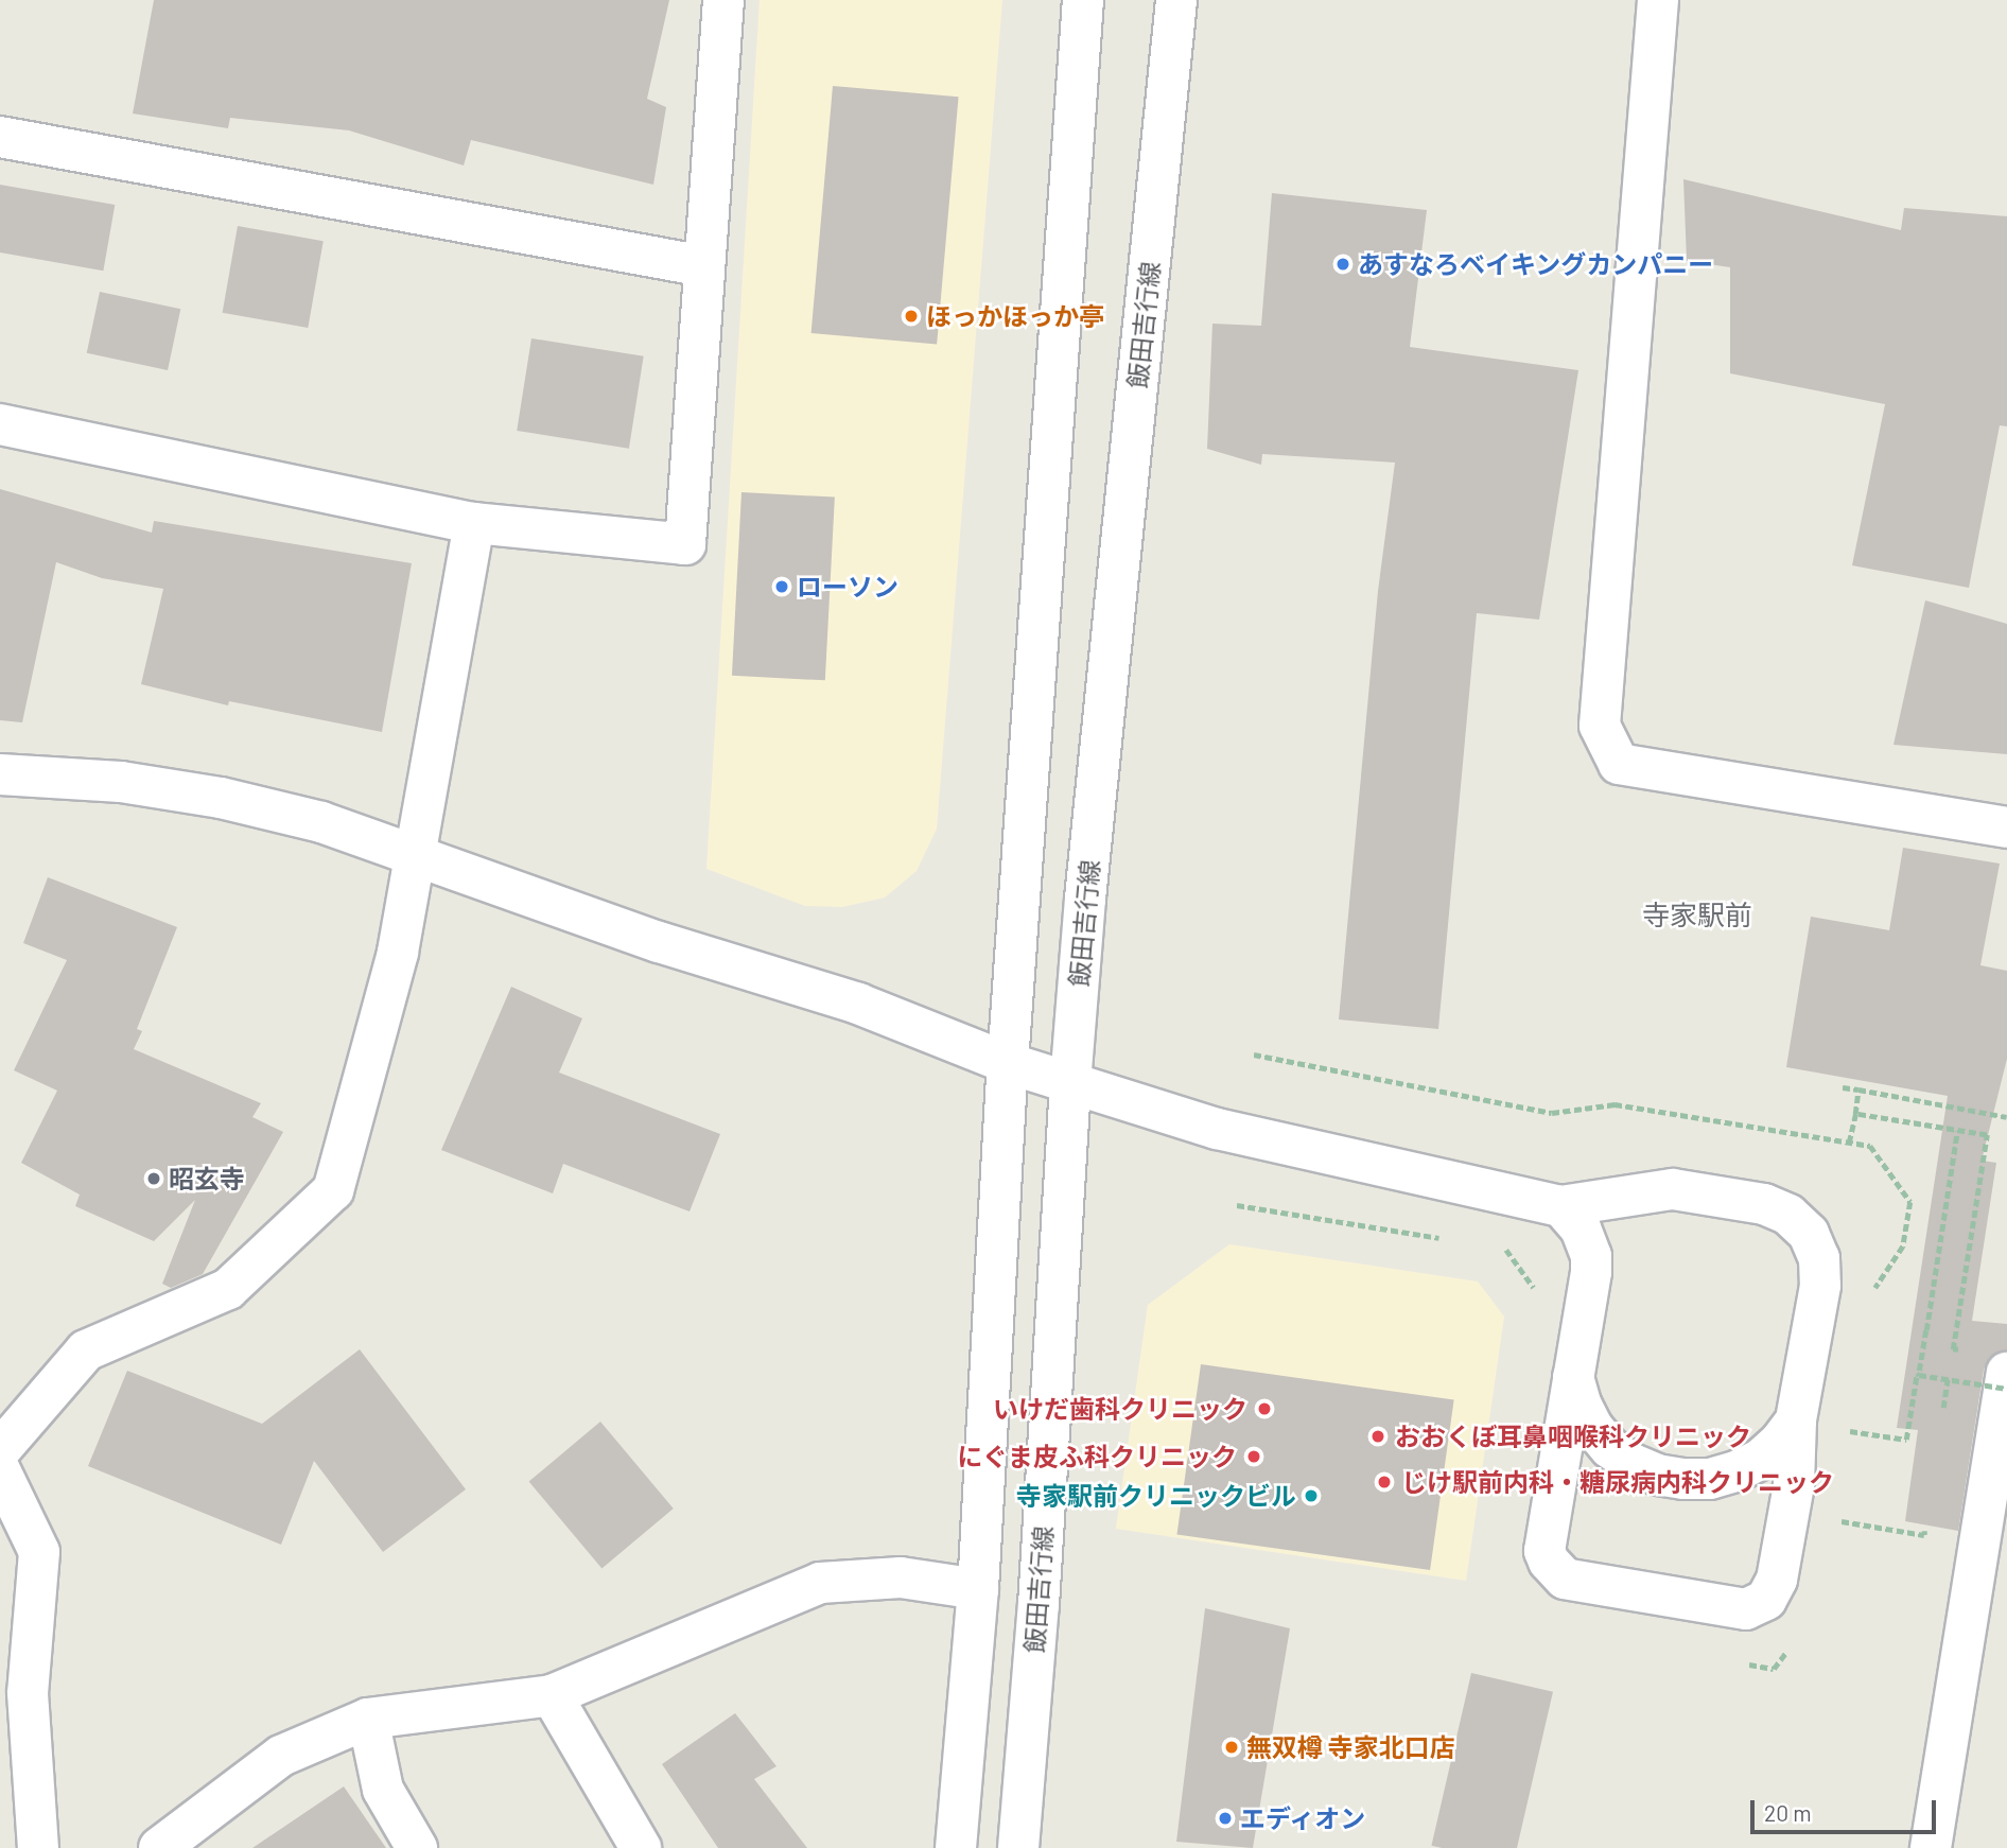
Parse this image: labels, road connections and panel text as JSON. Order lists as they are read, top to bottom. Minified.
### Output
{"streets":{"street":["飯田吉行線"]},"districts":["寺家駅前"],"places":["あすなろベイキングカンパニー","ほっかほっか亭","ローソン","昭玄寺","いけだ歯科クリニック","おおくぼ耳鼻咽喉科クリニック","にぐま皮ふ科クリニック","じけ駅前内科・糖尿病内科クリニック","寺家駅前クリニックビル","無双樽 寺家北口店","エディオン"],"scale_bar":"20 m"}
